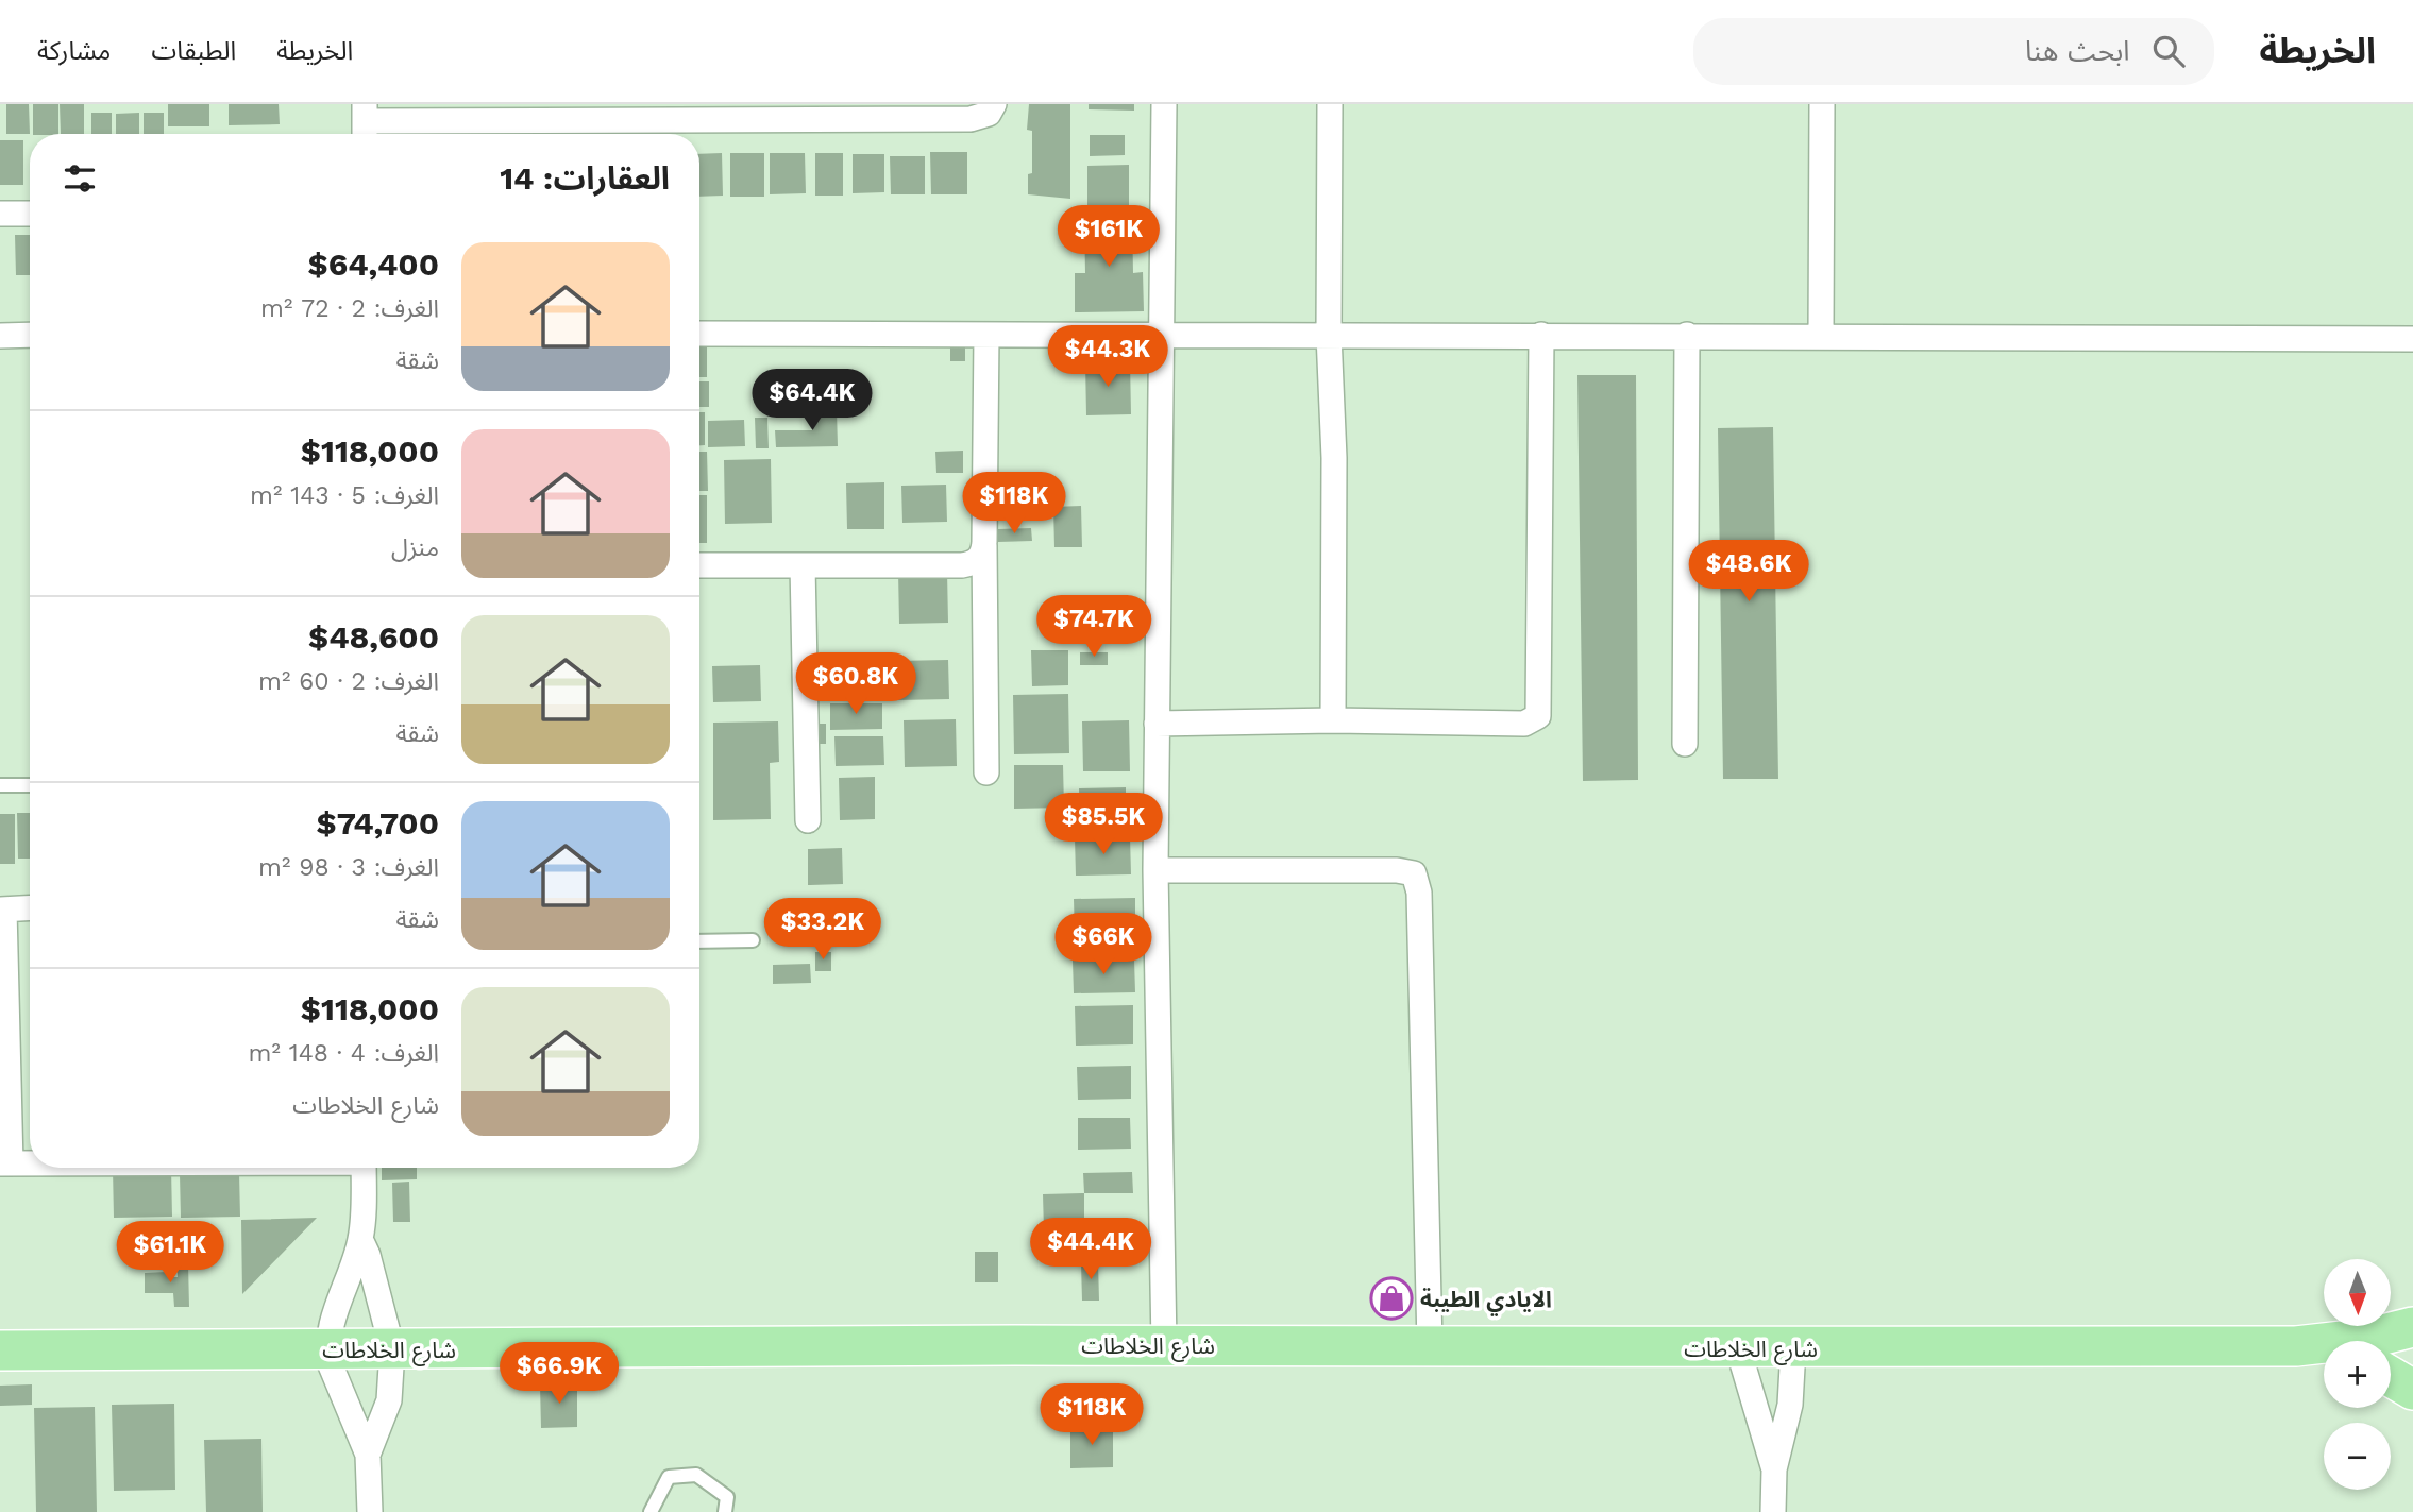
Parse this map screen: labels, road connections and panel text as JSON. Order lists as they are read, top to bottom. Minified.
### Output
{"streets":{"main road":["شارع الخلاطات"]},"places":{"shop":["الايادي الطيبة"]},"north":"bottom","page":{"header":"الخريطة","search":"ابحث هنا","nav":["الخريطة","الطبقات","مشاركة"],"heading":"العقارات: 14","price":["$161K","$44.3K","$64.4K","$118K","$48.6K","$74.7K","$60.8K","$85.5K","$33.2K","$66K","$44.4K","$61.1K","$66.9K","$118K"],"list":[{"name":"$64,400","note":"الغرف: 2 · 72 m² · شقة"},{"name":"$118,000","note":"الغرف: 5 · 143 m² · منزل"},{"name":"$48,600","note":"الغرف: 2 · 60 m² · شقة"},{"name":"$74,700","note":"الغرف: 3 · 98 m² · شقة"},{"name":"$118,000","note":"الغرف: 4 · 148 m² · شارع الخلاطات"}],"map_buttons":["+","−"]}}
